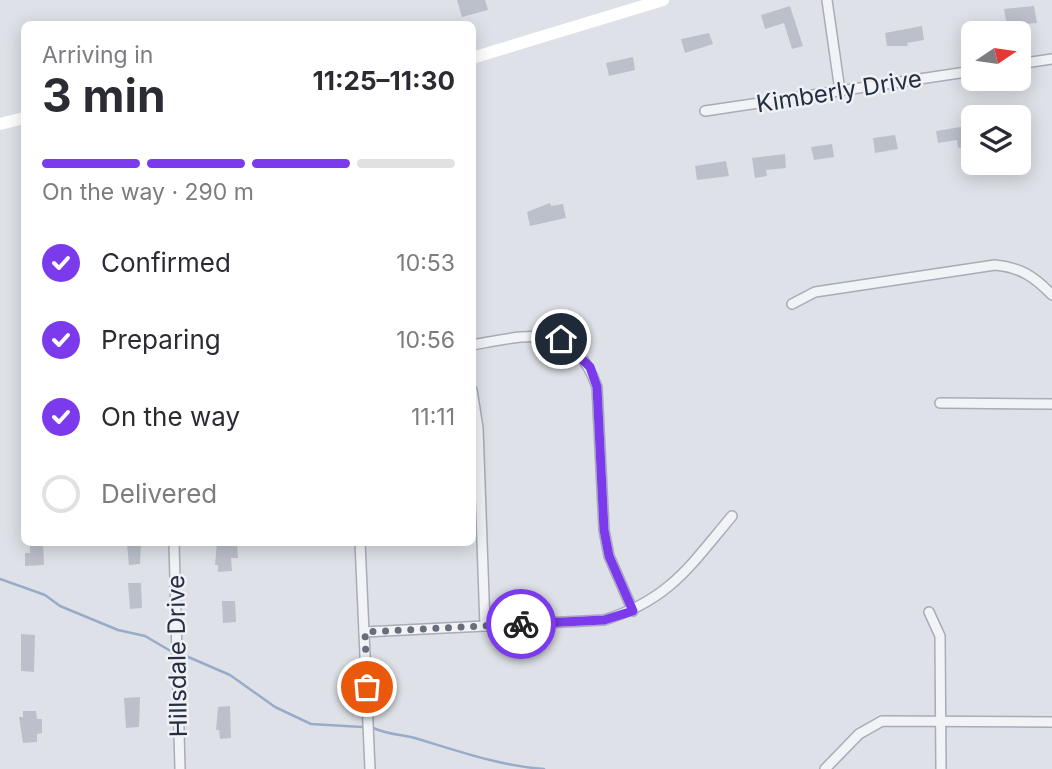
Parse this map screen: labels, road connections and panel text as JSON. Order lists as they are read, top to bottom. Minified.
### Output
{"streets":{"street":["Kimberly Drive","Hillsdale Drive"]},"north":"right","page":{"heading":["3 min","Arriving in","11:25–11:30"],"bar":"On the way · 290 m","list":[["Confirmed","10:53"],["Preparing","10:56"],["On the way","11:11"],"Delivered"]}}
